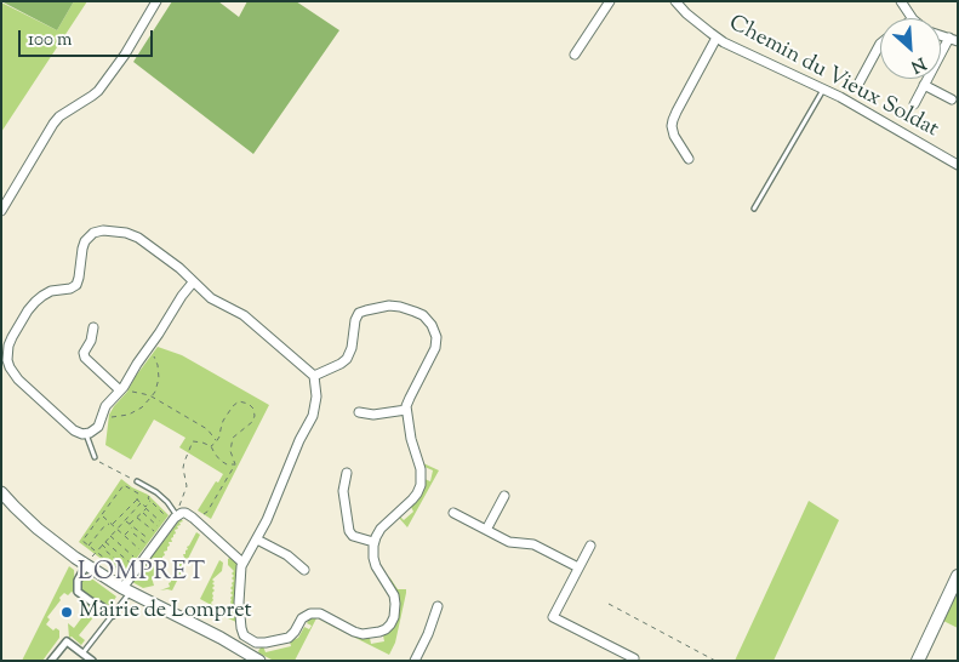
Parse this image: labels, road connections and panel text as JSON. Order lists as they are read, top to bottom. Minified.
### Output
{"streets":{"street":["Chemin du Vieux Soldat"]},"districts":["LOMPRET"],"places":["Mairie de Lompret"],"scale_bar":"100 m","north":"bottom right"}
